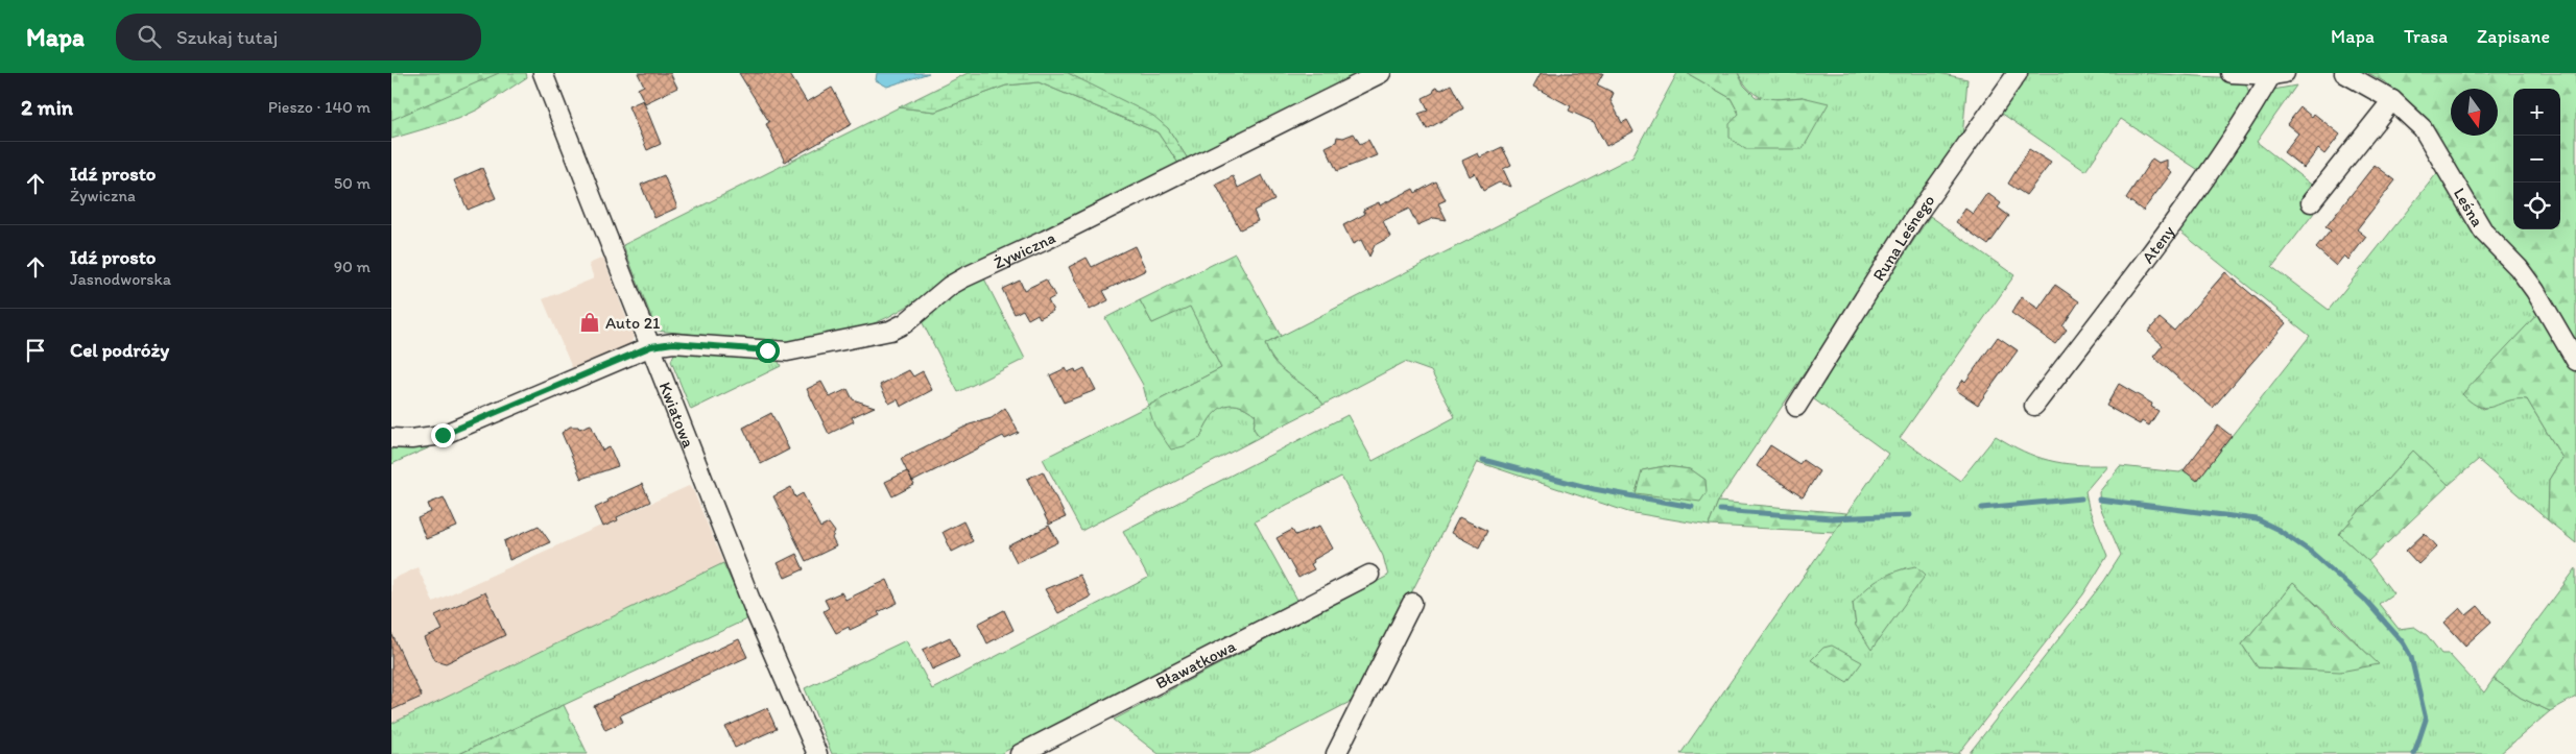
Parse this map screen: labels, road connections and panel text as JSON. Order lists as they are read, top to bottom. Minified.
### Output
{"streets":{"street":["Leśna","Runa Leśnego","Ateny","Żywiczna","Kwiatowa","Bławatkowa"]},"crossings":[["Żywiczna","Kwiatowa"]],"places":{"shop":["Auto 21"]},"north":"bottom","page":{"header":"Mapa","search":"Szukaj tutaj","nav":["Mapa","Trasa","Zapisane"],"heading":["2 min","Pieszo · 140 m"],"map_buttons":["+","−"],"list":[["Idź prosto","Żywiczna","50 m"],["Idź prosto","Jasnodworska","90 m"],"Cel podróży"]}}
